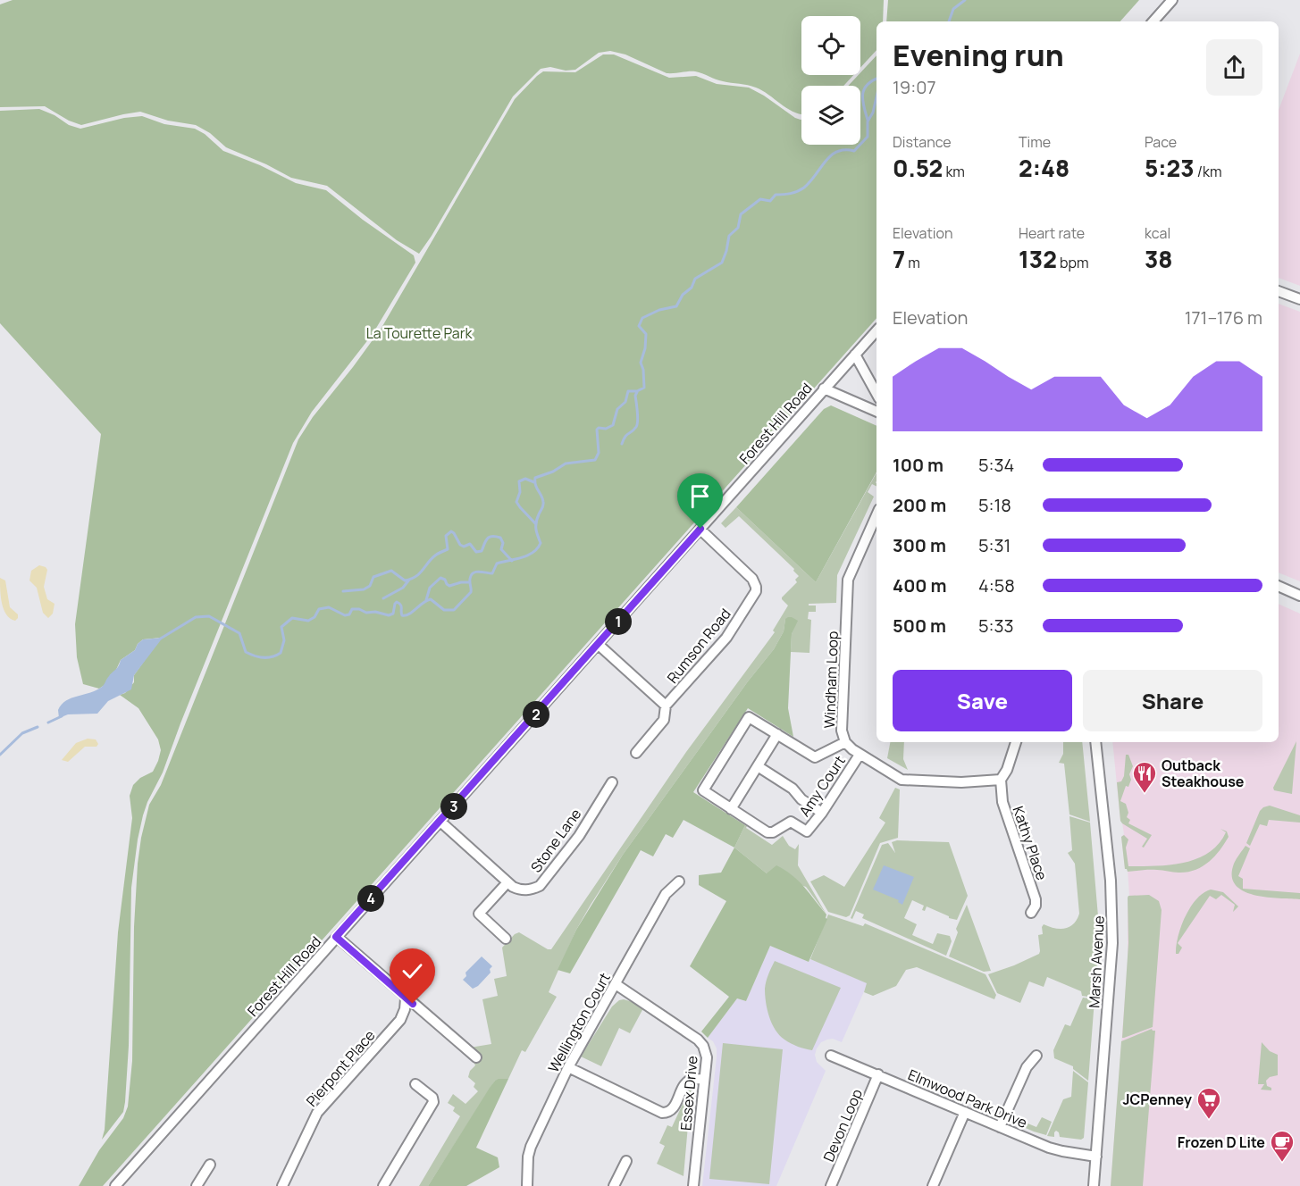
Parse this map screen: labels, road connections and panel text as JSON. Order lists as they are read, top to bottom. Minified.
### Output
{"streets":{"street":["Forest Hill Road","Rumson Road","Windham Loop","Amy Court","Stone Lane","Kathy Place","Marsh Avenue","Wellington Court","Pierpont Place","Essex Drive","Elmwood Park Drive","Devon Loop"]},"crossings":[["Forest Hill Road","Rumson Road"],["Forest Hill Road","Stone Lane"],["Windham Loop","Amy Court"],["Windham Loop","Kathy Place"],["Marsh Avenue","Elmwood Park Drive"],["Wellington Court","Essex Drive"],["Elmwood Park Drive","Devon Loop"]],"parks":["La Tourette Park"],"places":{"restaurant":["Outback Steakhouse"],"supermarket":["JCPenney"],"cafe":["Frozen D Lite"]},"page":{"heading":["Evening run","19:07"],"stats":[["Distance","0.52 km"],["Time","2:48"],["Pace","5:23 /km"],["Elevation","7 m"],["Heart rate","132 bpm"],["kcal","38"]],"chart":["Elevation","171–176 m"],"list":[{"name":"100 m","note":"5:34"},{"name":"200 m","note":"5:18"},{"name":"300 m","note":"5:31"},{"name":"400 m","note":"4:58"},{"name":"500 m","note":"5:33"}],"pins":["1","2","3","4"],"buttons":["Save","Share"]}}
